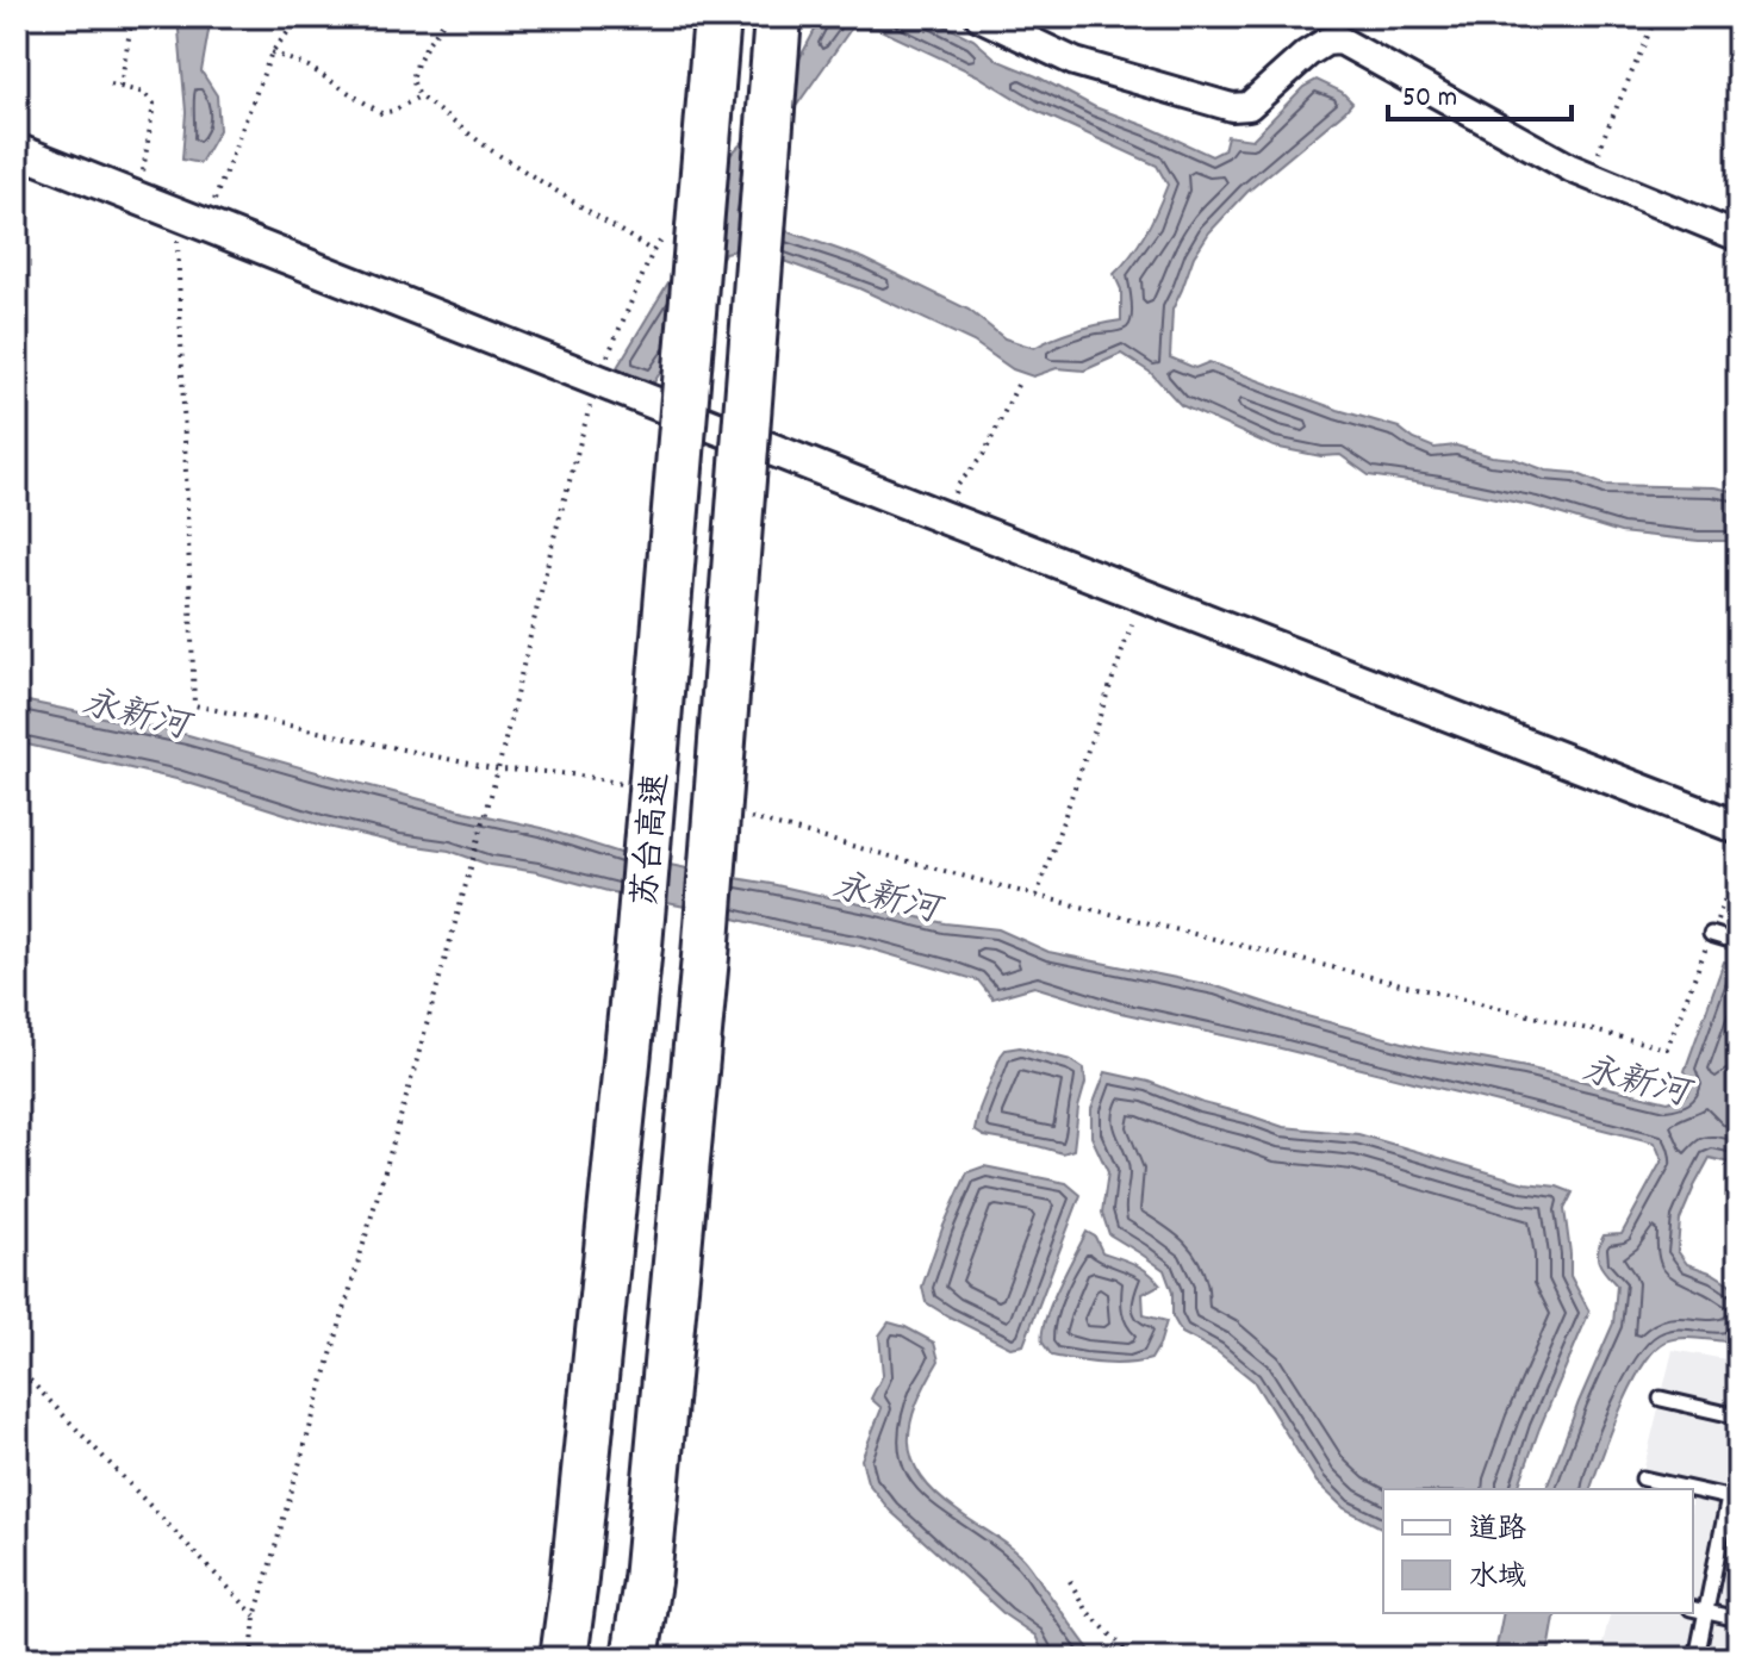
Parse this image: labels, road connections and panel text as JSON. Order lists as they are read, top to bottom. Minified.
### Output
{"streets":{"highway":["苏台高速"]},"water":["永新河"],"legend":["道路","水域"],"scale_bar":"50 m"}
